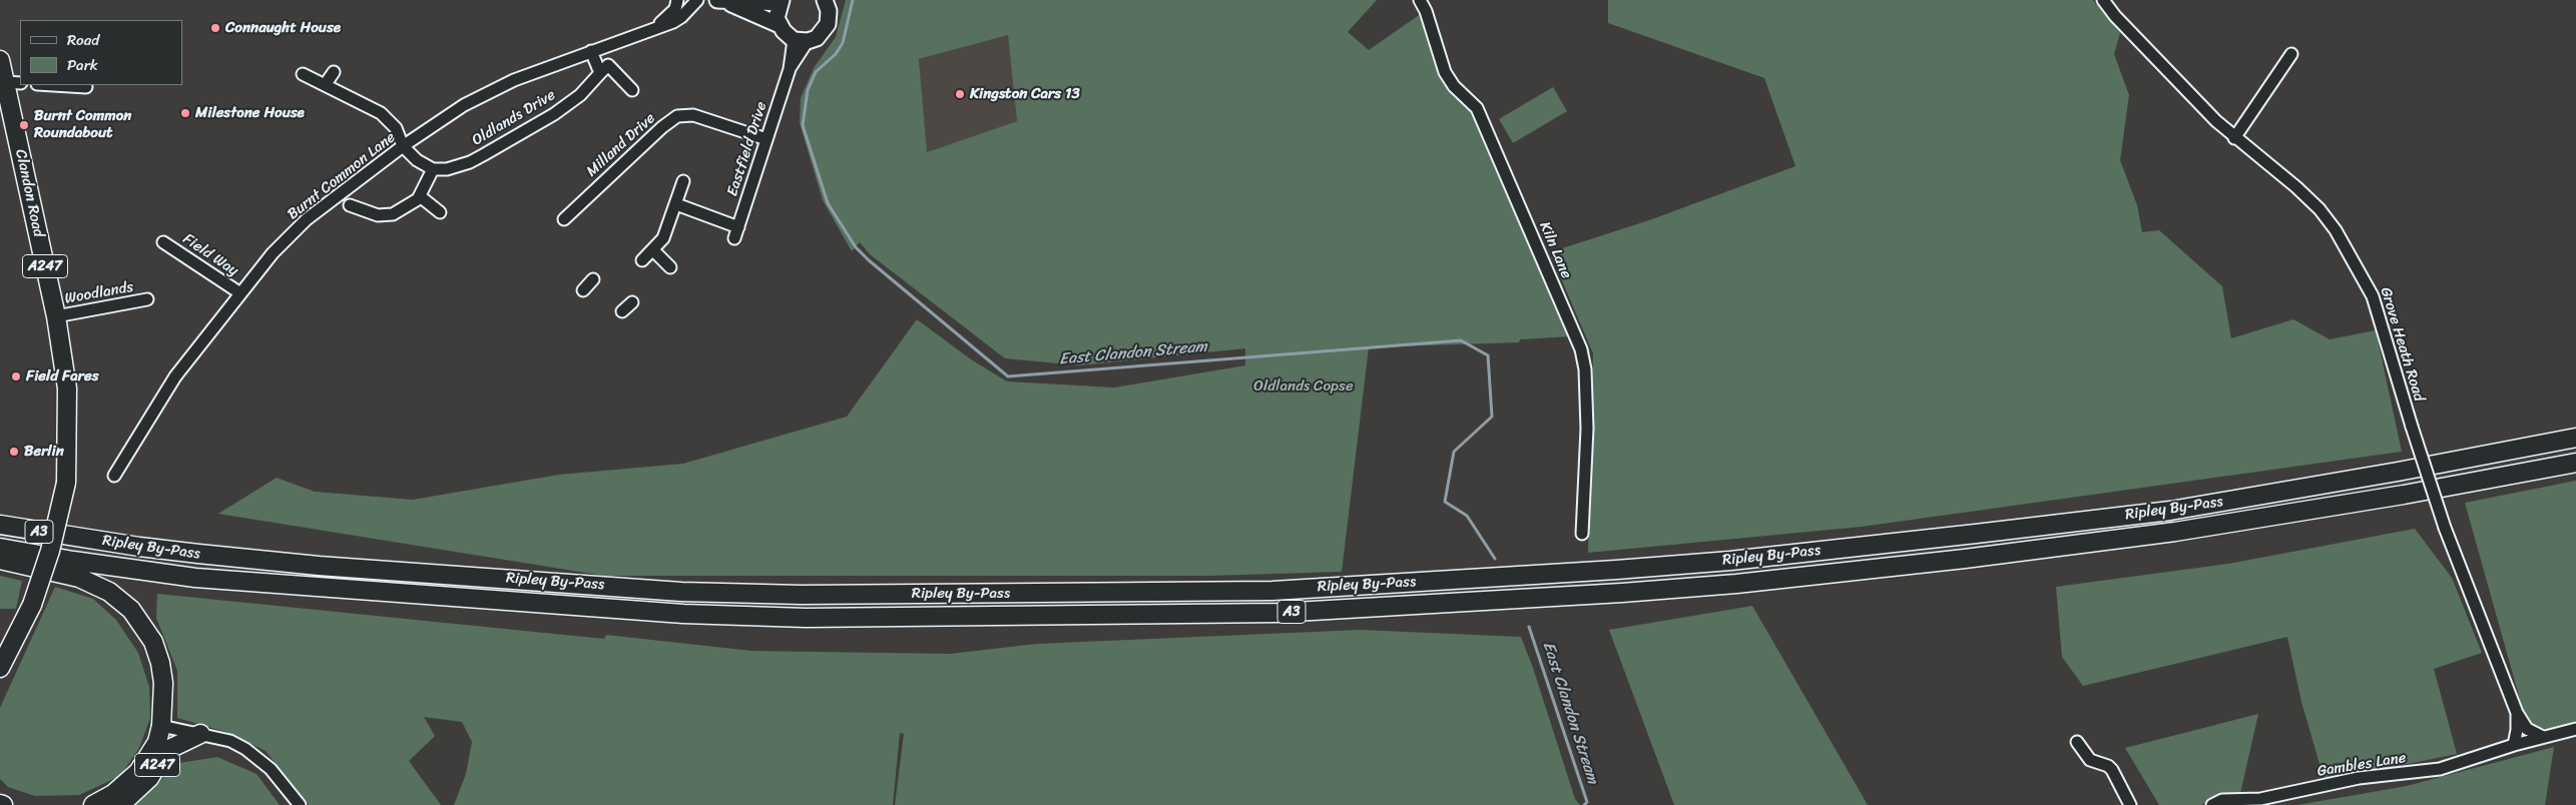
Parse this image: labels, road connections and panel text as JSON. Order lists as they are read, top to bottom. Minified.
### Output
{"streets":{"main road":["Clandon Road","A247","Ripley By-Pass","A3"],"street":["Oldlands Drive","Milland Drive","Eastfield Drive","Burnt Common Lane","Kiln Lane","Field Way","Woodlands","Grove Heath Road","Gambles Lane"]},"crossings":[["Milland Drive","Eastfield Drive"],["Burnt Common Lane","Field Way"],["Clandon Road","Woodlands"],["Grove Heath Road","Gambles Lane"]],"water":["East Clandon Stream"],"parks":["Oldlands Copse"],"places":["Connaught House","Kingston Cars 13","Milestone House","Burnt Common Roundabout","Field Fares","Berlin"],"legend":["Road","Park"]}
